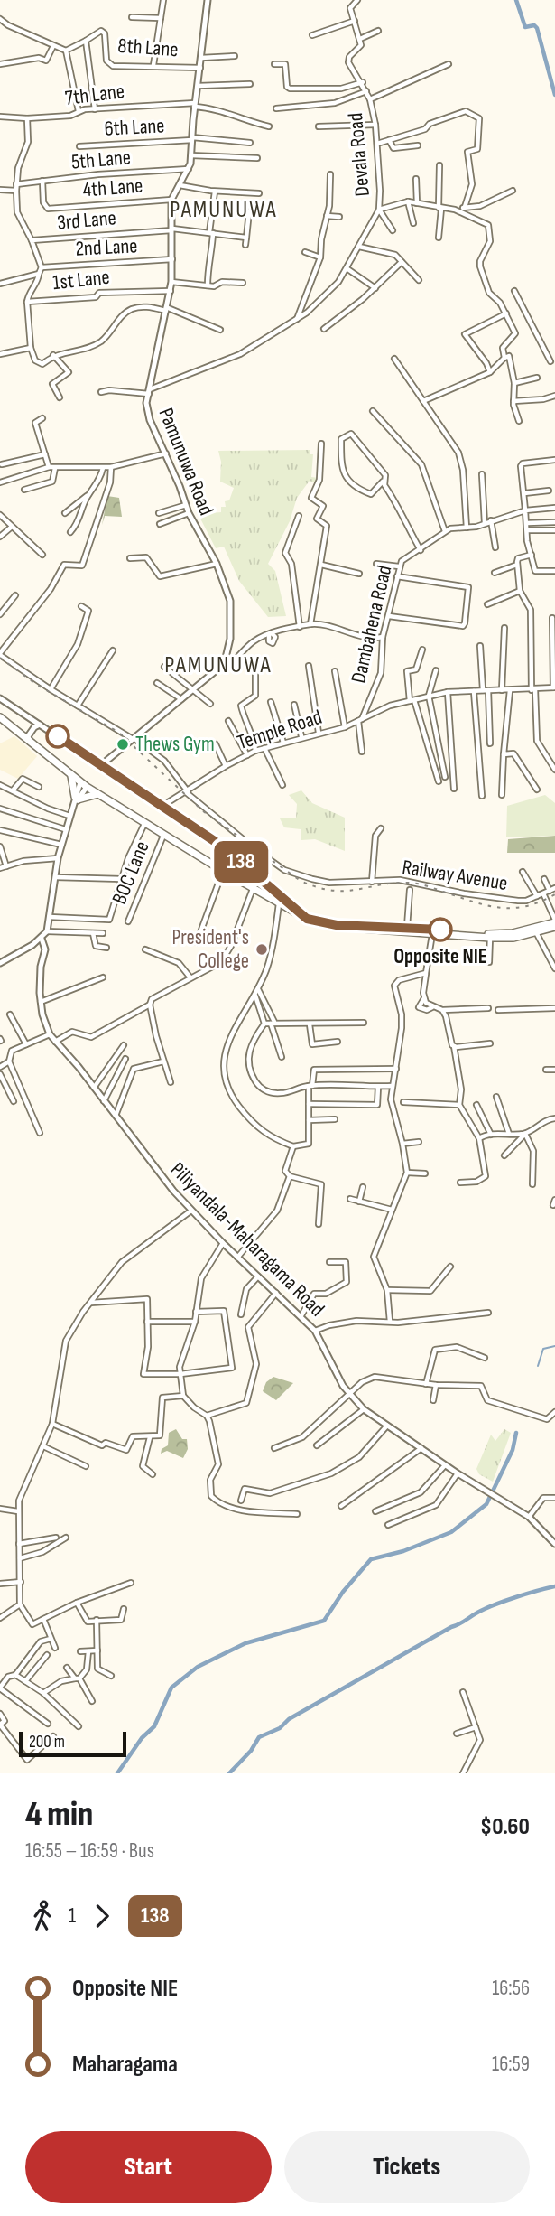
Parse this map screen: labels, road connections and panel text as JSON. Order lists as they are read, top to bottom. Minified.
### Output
{"streets":{"main road":["Pamunuwa Road","Piliyandala-Maharagama Road"],"street":["8th Lane","7th Lane","6th Lane","Devala Road","5th Lane","4th Lane","3rd Lane","2nd Lane","1st Lane","Dambahena Road","Temple Road","BOC Lane","Railway Avenue"]},"crossings":[["8th Lane","7th Lane"],["Devala Road","Pamunuwa Road"],["5th Lane","4th Lane"],["4th Lane","Pamunuwa Road"],["3rd Lane","2nd Lane"],["3rd Lane","1st Lane"],["3rd Lane","Pamunuwa Road"],["2nd Lane","1st Lane"],["2nd Lane","Pamunuwa Road"],["1st Lane","Pamunuwa Road"],["Pamunuwa Road","Railway Avenue"],["Dambahena Road","Temple Road"],["Temple Road","Railway Avenue"]],"districts":["PAMUNUWA","PAMUNUWA"],"places":["Thews Gym","Opposite NIE","President's College"],"lines":["bus line 138"],"scale_bar":"200 m","page":{"on_map":"138","scale":"200 m","heading":["4 min","16:55 – 16:59 · Bus","$0.60"],"legs":["1","138"],"list":[{"name":"Opposite NIE","value":"16:56"},{"name":"Maharagama","value":"16:59"}],"buttons":["Start","Tickets"]}}
